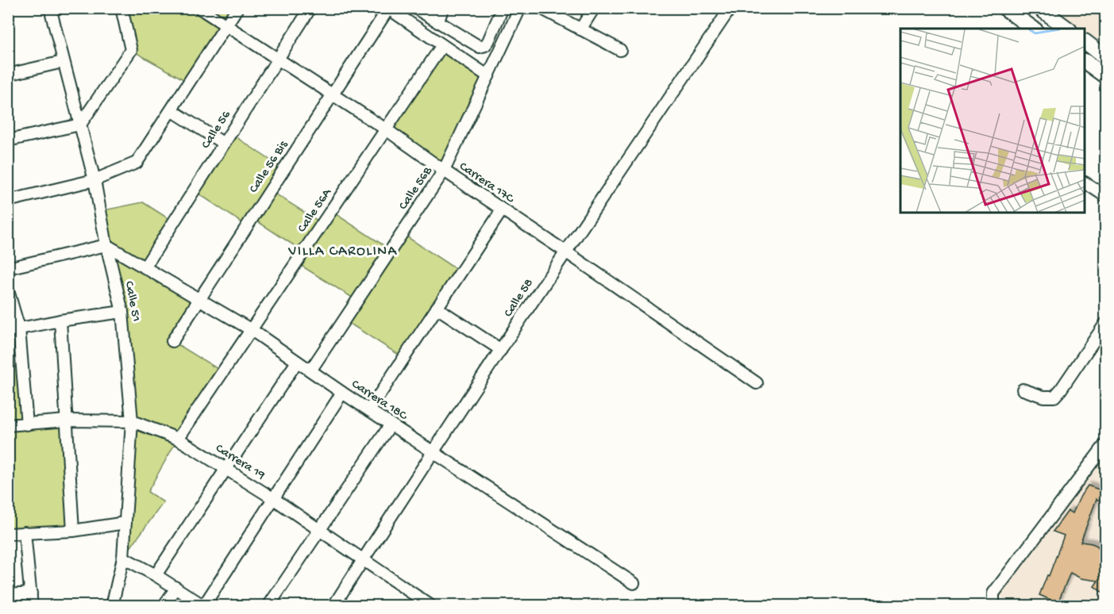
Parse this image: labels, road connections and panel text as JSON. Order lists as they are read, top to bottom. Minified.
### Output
{"streets":{"street":["Calle 56","Calle 56 Bis","Carrera 17C","Calle 56B","Calle 56A","Calle 58","Calle 51","Carrera 18C","Carrera 19"]},"crossings":[["Calle 56","Carrera 17C"],["Calle 56","Carrera 18C"],["Calle 56 Bis","Carrera 17C"],["Calle 56 Bis","Carrera 18C"],["Carrera 17C","Calle 56B"],["Carrera 17C","Calle 56A"],["Carrera 17C","Calle 58"],["Calle 56B","Carrera 18C"],["Calle 56A","Carrera 18C"],["Calle 56A","Carrera 19"],["Calle 58","Carrera 18C"],["Calle 58","Carrera 19"],["Calle 51","Carrera 18C"],["Calle 51","Carrera 19"]],"districts":["VILLA CAROLINA"]}
